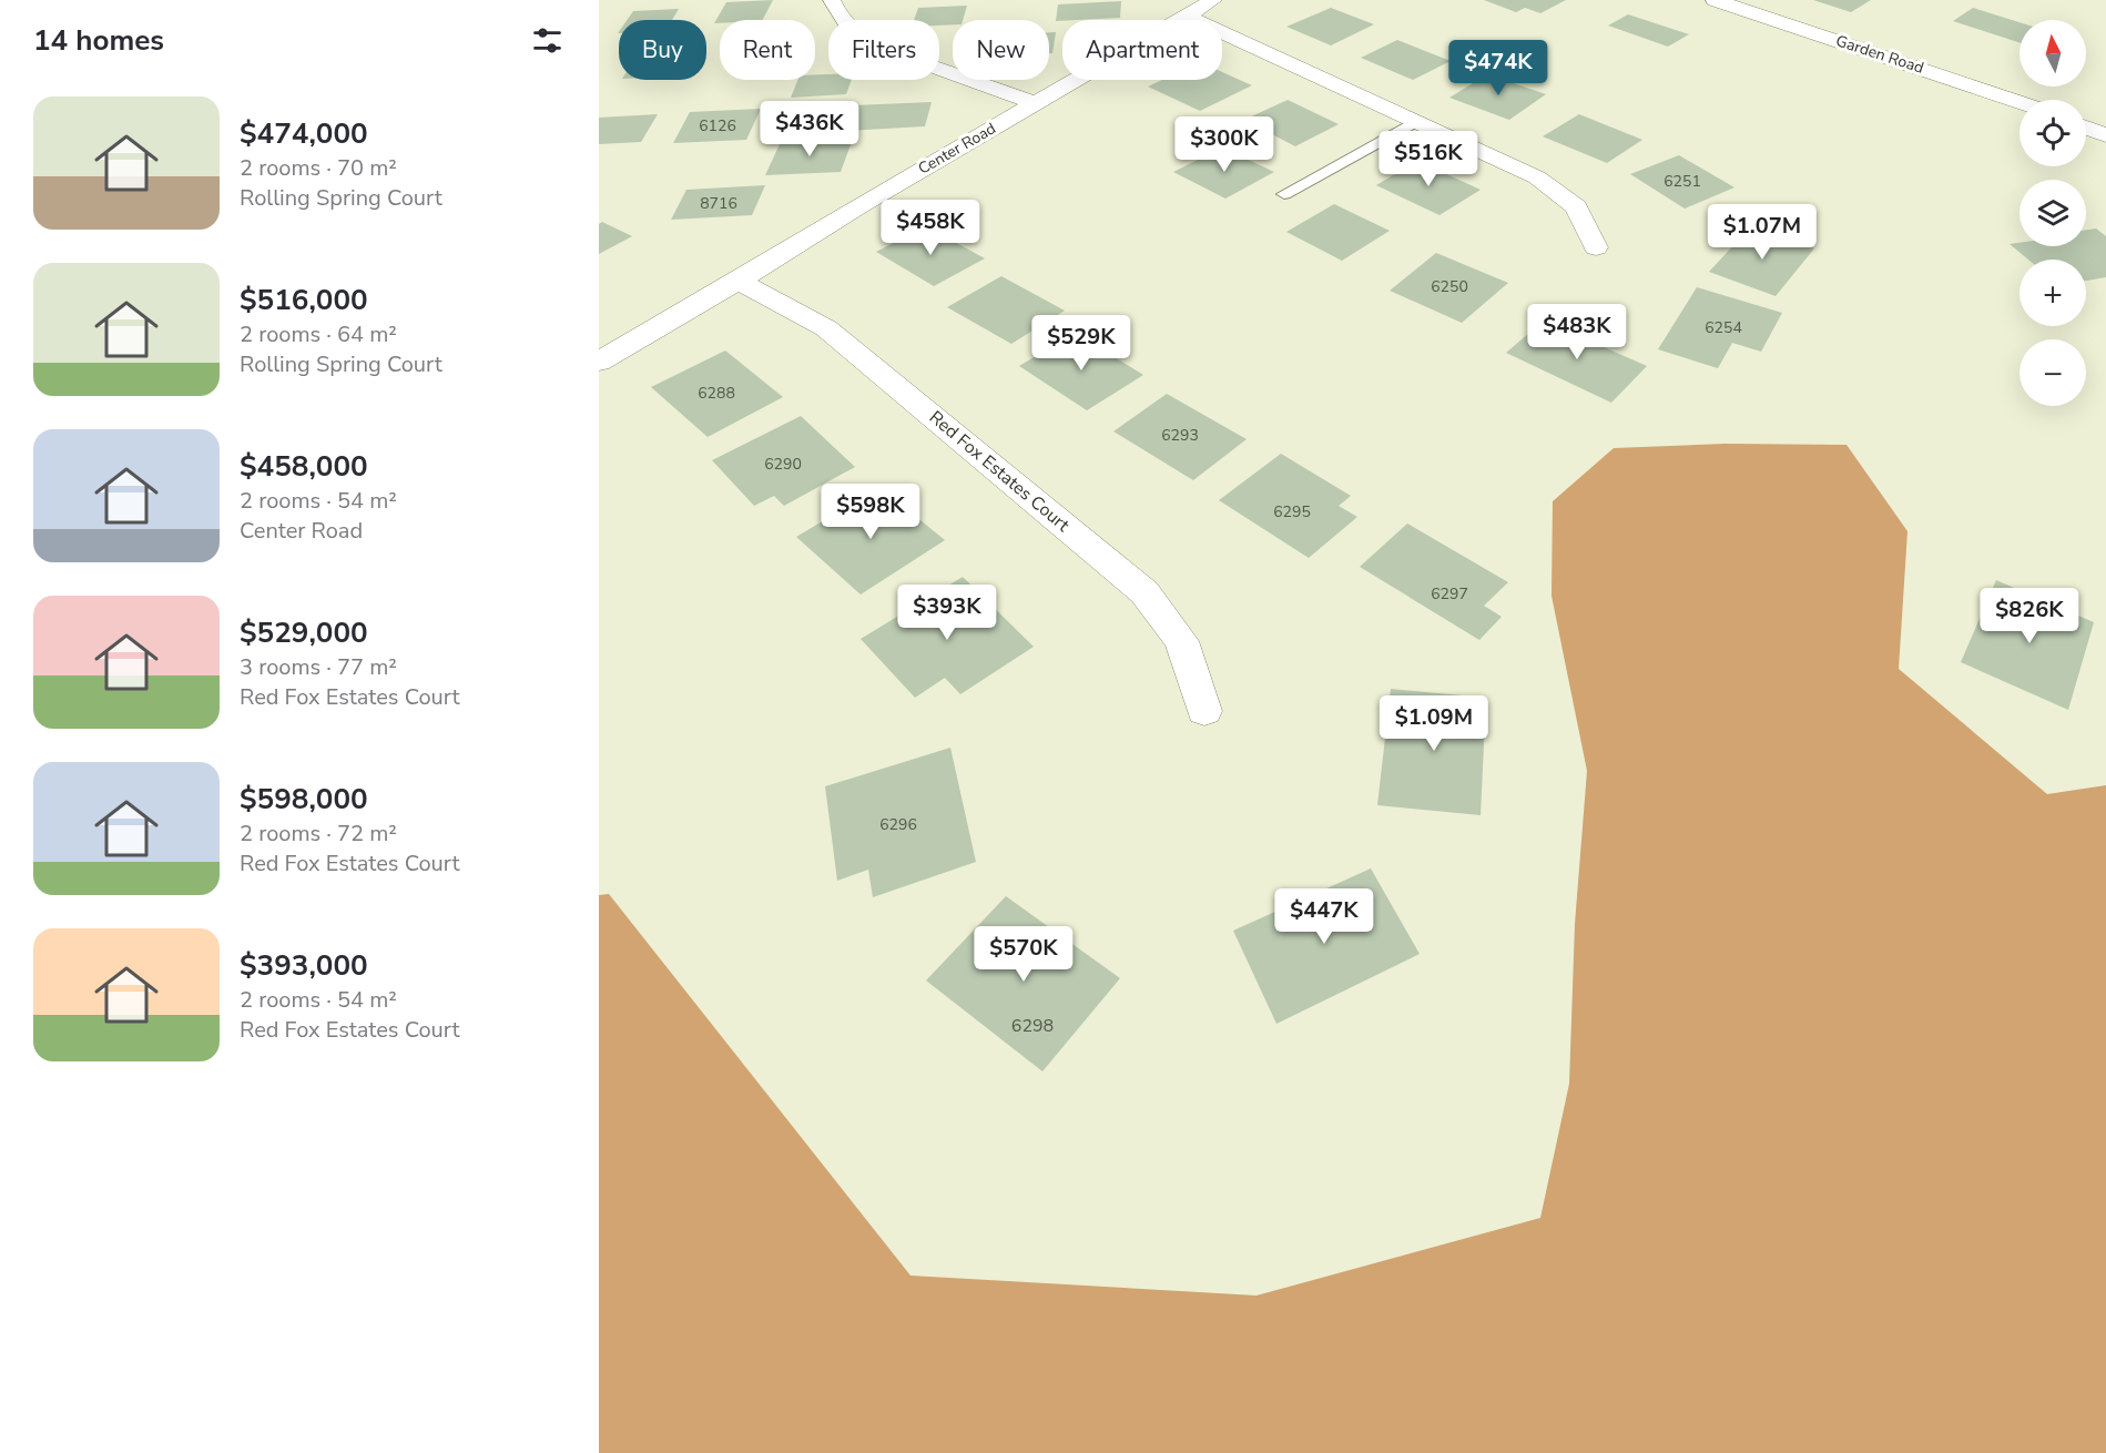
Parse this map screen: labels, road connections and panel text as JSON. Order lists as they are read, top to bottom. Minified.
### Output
{"streets":{"street":["Garden Road","Center Road","Red Fox Estates Court"]},"crossings":[["Center Road","Red Fox Estates Court"]],"house_numbers":["6126","6251","8716","6250","6254","6288","6293","6290","6295","6297","6296","6298"],"north":"top","page":{"heading":"14 homes","map_buttons":["+","−"],"chip":["Buy","Rent","Filters","New","Apartment"],"price":["$474K","$436K","$300K","$516K","$458K","$1.07M","$483K","$529K","$598K","$393K","$826K","$1.09M","$447K","$570K"],"list":[{"name":"$474,000","note":"2 rooms · 70 m² · Rolling Spring Court"},{"name":"$516,000","note":"2 rooms · 64 m² · Rolling Spring Court"},{"name":"$458,000","note":"2 rooms · 54 m² · Center Road"},{"name":"$529,000","note":"3 rooms · 77 m² · Red Fox Estates Court"},{"name":"$598,000","note":"2 rooms · 72 m² · Red Fox Estates Court"},{"name":"$393,000","note":"2 rooms · 54 m² · Red Fox Estates Court"}]}}
